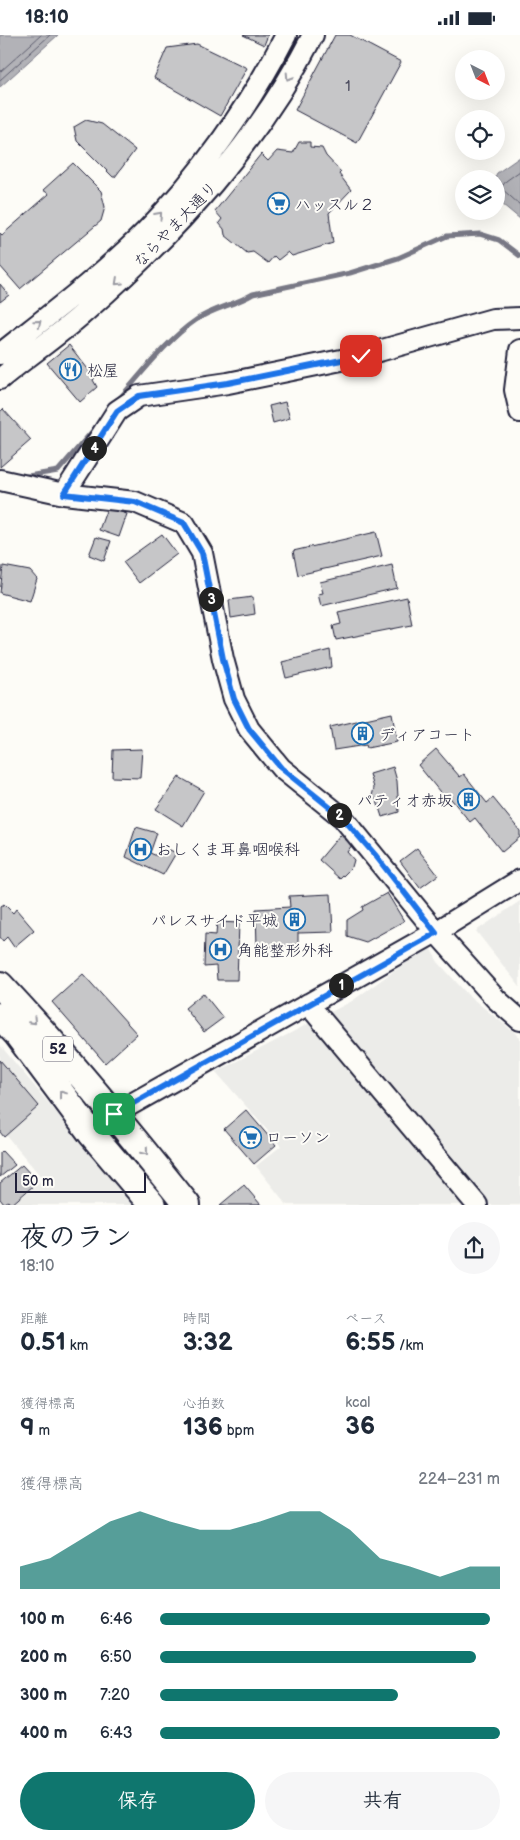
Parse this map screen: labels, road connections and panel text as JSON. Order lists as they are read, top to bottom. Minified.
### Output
{"streets":{"main road":["52"],"street":["ならやま大通り"]},"places":{"supermarket":["ハッスル２","ローソン"],"restaurant":["松屋"],"building":["ディアコート","パティオ赤坂","パレスサイド平城"],"hospital":["おしくま耳鼻咽喉科","角能整形外科"]},"house_numbers":["1"],"scale_bar":"50 m","north":"bottom right","page":{"status":"18:10","pins":["4","3","2","1"],"scale":"50 m","heading":["夜のラン","18:10"],"stats":[["距離","0.51 km"],["時間","3:32"],["ペース","6:55 /km"],["獲得標高","9 m"],["心拍数","136 bpm"],["kcal","36"]],"chart":["獲得標高","224–231 m"],"list":[{"name":"100 m","note":"6:46"},{"name":"200 m","note":"6:50"},{"name":"300 m","note":"7:20"},{"name":"400 m","note":"6:43"}],"buttons":["保存","共有"]}}
